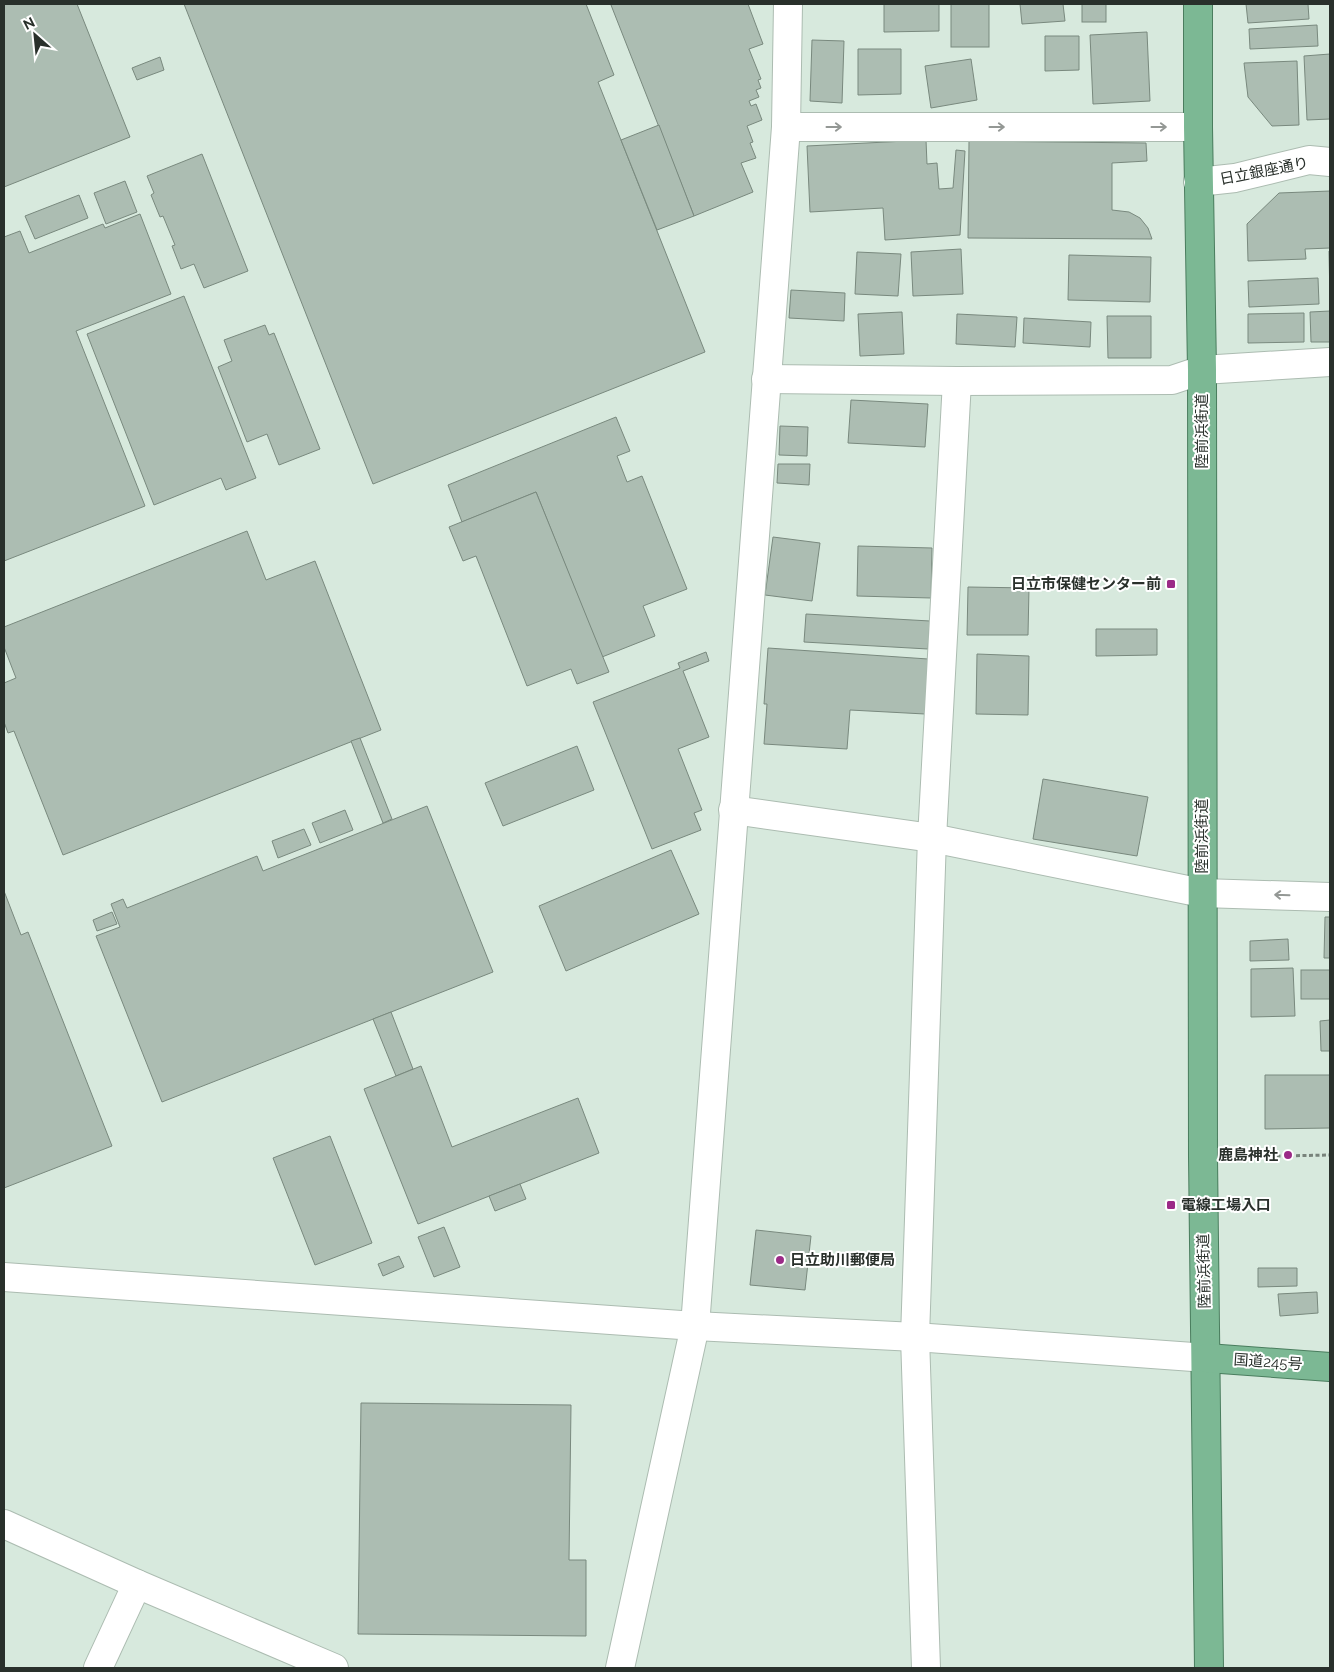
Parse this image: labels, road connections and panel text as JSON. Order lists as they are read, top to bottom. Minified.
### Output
{"streets":{"highway":["陸前浜街道","国道245号"],"street":["日立銀座通り"]},"crossings":[["日立銀座通り","陸前浜街道"],["陸前浜街道","国道245号"]],"places":{"transit":["日立市保健センター前","電線工場入口"],"other":["鹿島神社","日立助川郵便局"]},"north":"top left"}
